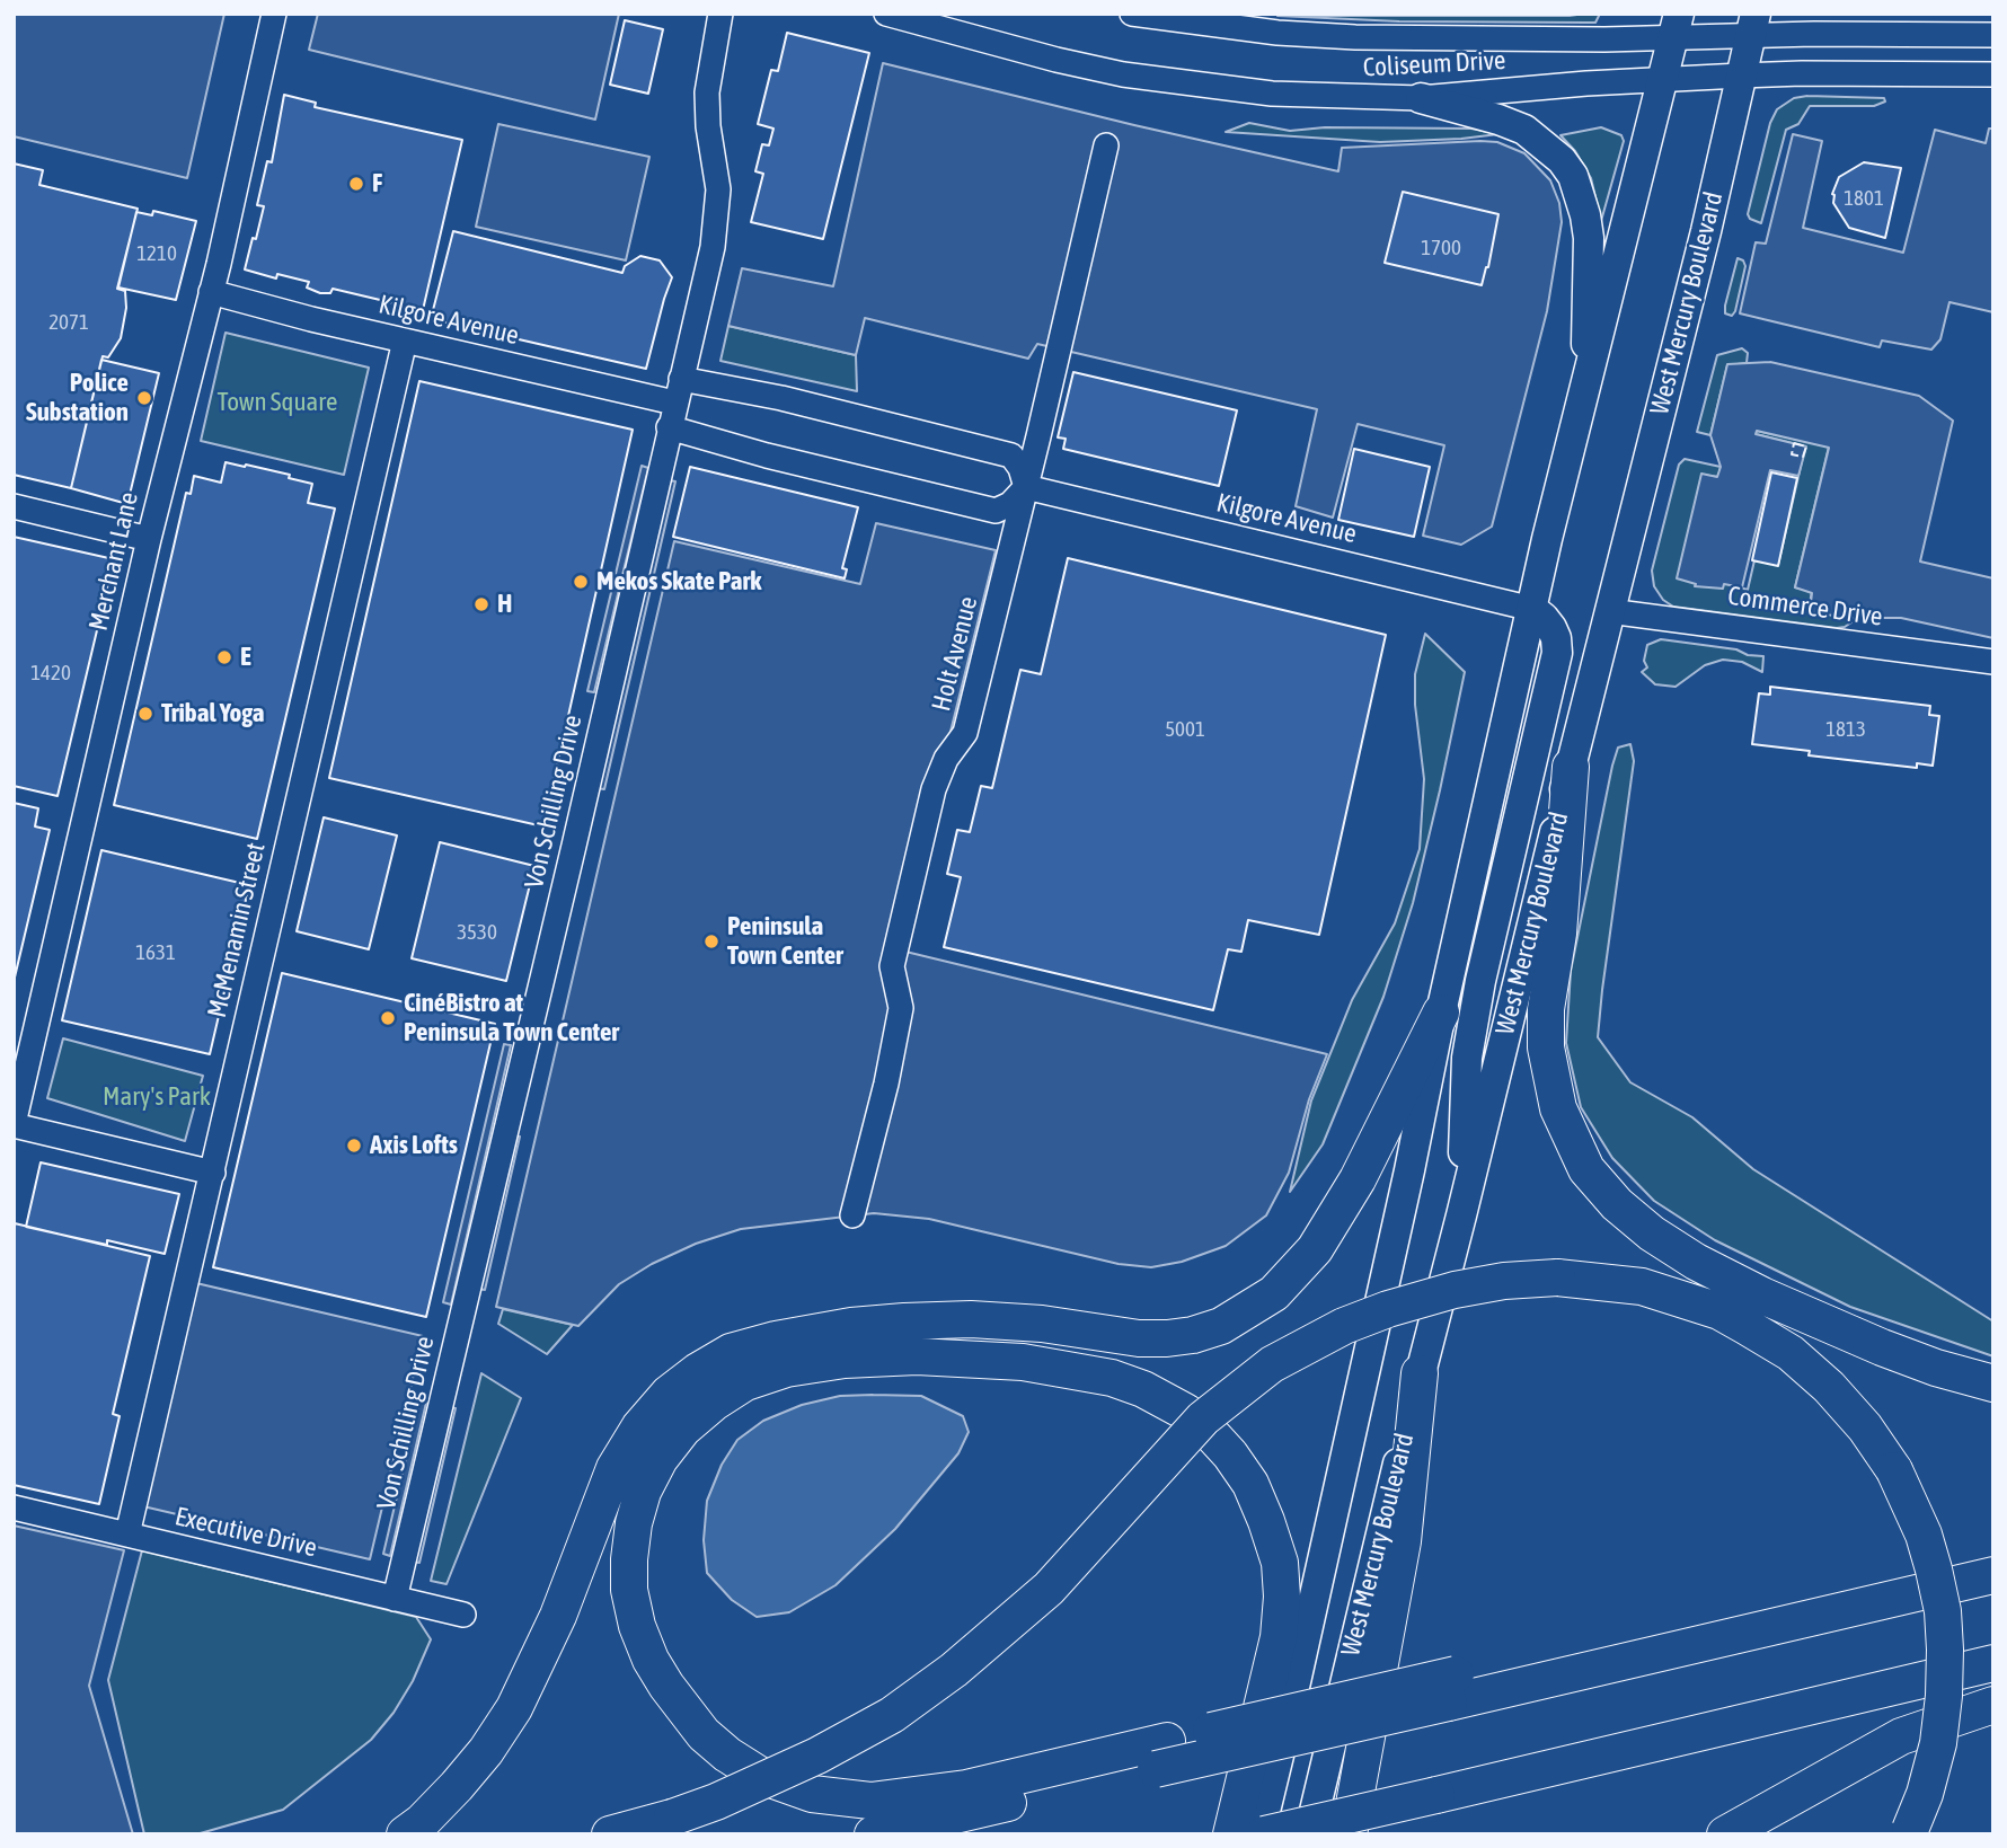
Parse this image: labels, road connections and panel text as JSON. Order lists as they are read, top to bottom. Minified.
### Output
{"streets":{"main road":["West Mercury Boulevard"],"street":["Coliseum Drive","Kilgore Avenue","Merchant Lane","Commerce Drive","Holt Avenue","Von Schilling Drive","McMenamin Street","Executive Drive"]},"crossings":[["Coliseum Drive","West Mercury Boulevard"],["West Mercury Boulevard","Kilgore Avenue"],["West Mercury Boulevard","Commerce Drive"],["Kilgore Avenue","Merchant Lane"],["Kilgore Avenue","Holt Avenue"],["Kilgore Avenue","Von Schilling Drive"],["Kilgore Avenue","McMenamin Street"],["Von Schilling Drive","Executive Drive"],["McMenamin Street","Executive Drive"]],"parks":["Town Square","Mary's Park"],"places":["F","Police Substation","Mekos Skate Park","H","E","Tribal Yoga","Peninsula Town Center","CinéBistro at Peninsula Town Center","Axis Lofts"],"house_numbers":["1801","1700","1210","2071","1420","5001","1813","3530","1631"]}
